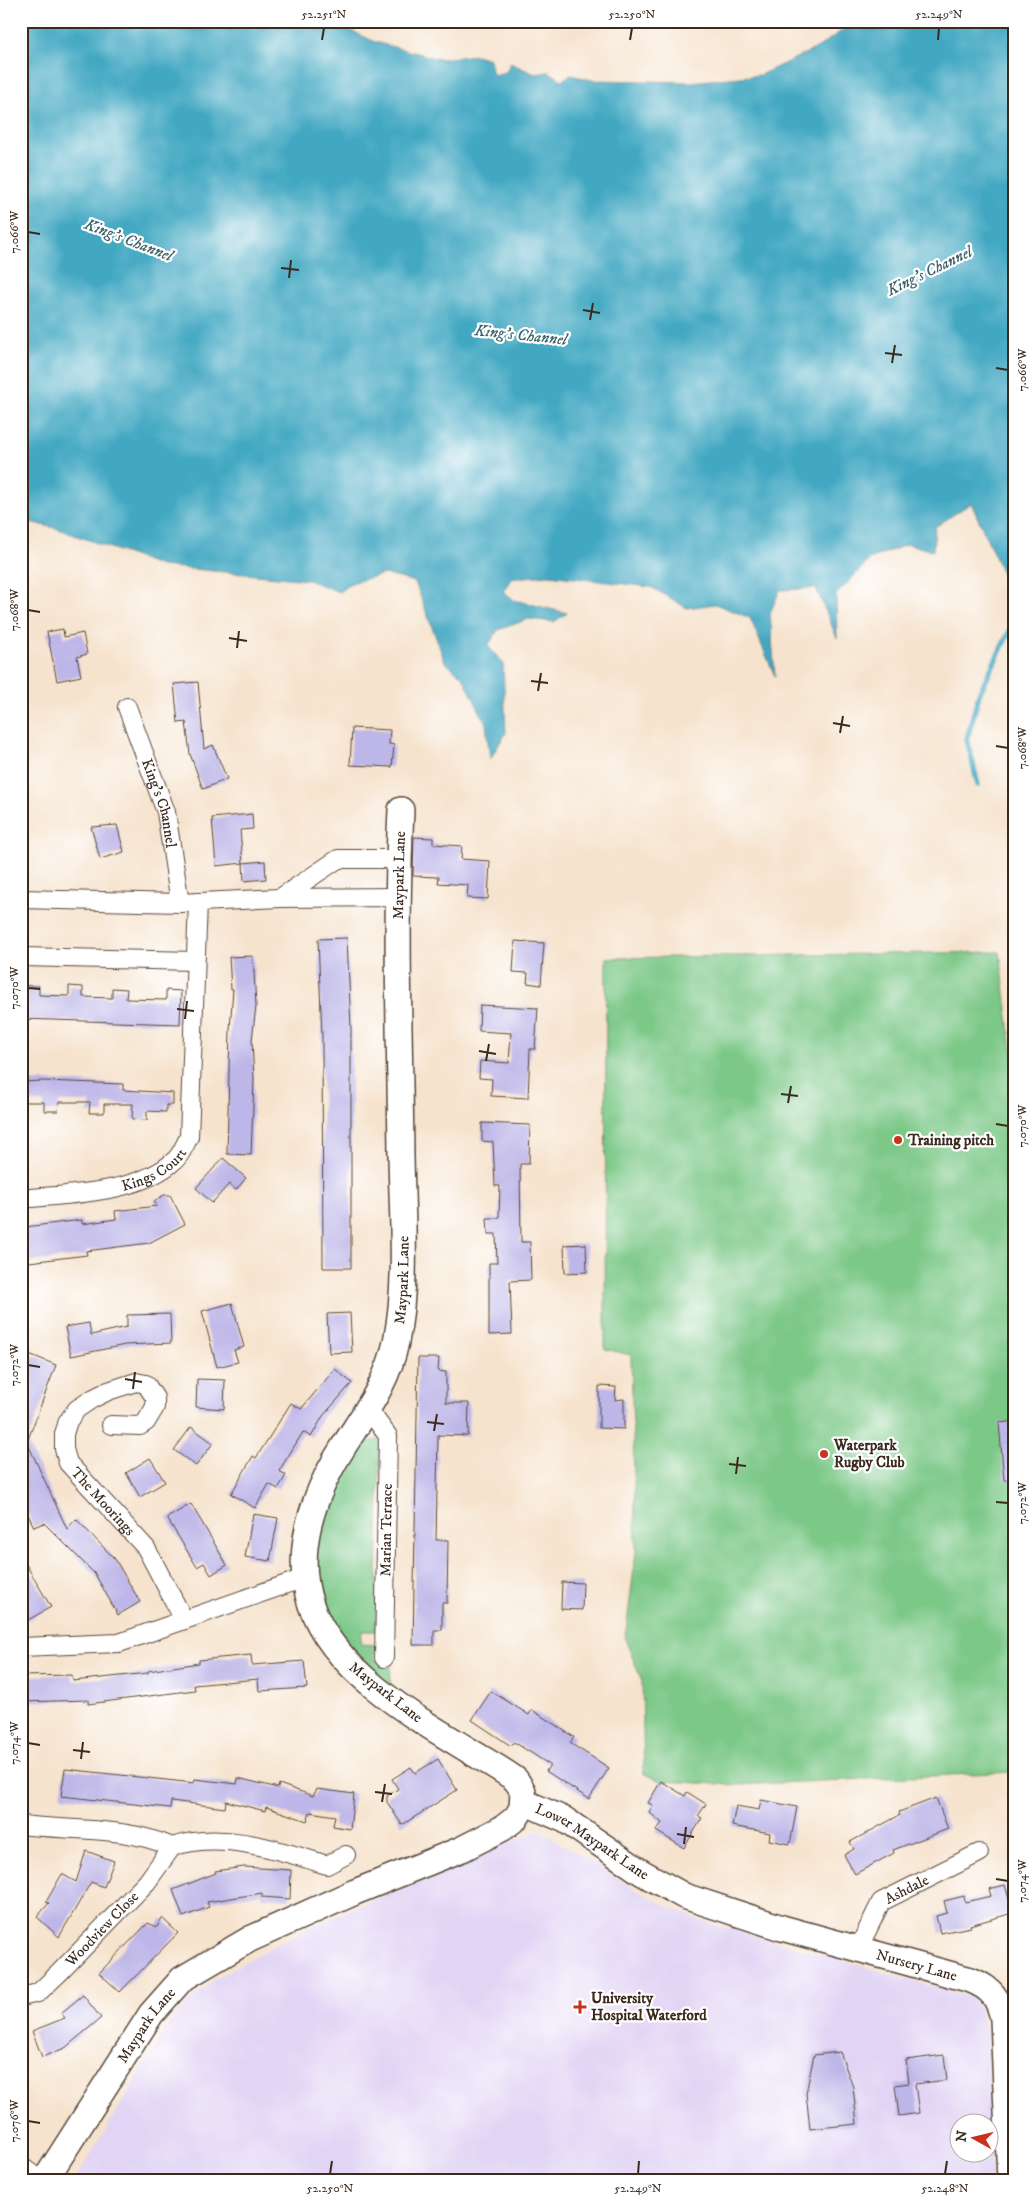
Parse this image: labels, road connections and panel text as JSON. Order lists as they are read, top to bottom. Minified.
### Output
{"streets":{"street":["King's Channel","Maypark Lane","Kings Court","The Moorings","Marian Terrace","Lower Maypark Lane","Ashdale","Woodview Close","Nursery Lane"]},"crossings":[["King's Channel","Kings Court"],["Maypark Lane","Marian Terrace"],["Maypark Lane","Lower Maypark Lane"],["Lower Maypark Lane","Nursery Lane"],["Ashdale","Nursery Lane"]],"water":["King's Channel"],"places":{"other":["Training pitch","Waterpark Rugby Club"],"health":["University Hospital Waterford"]},"north":"left","coordinates":["52.251°N","52.250°N","52.249°N","7.066°W","7.068°W","7.070°W","7.072°W","7.074°W","7.076°W","52.248°N"]}
